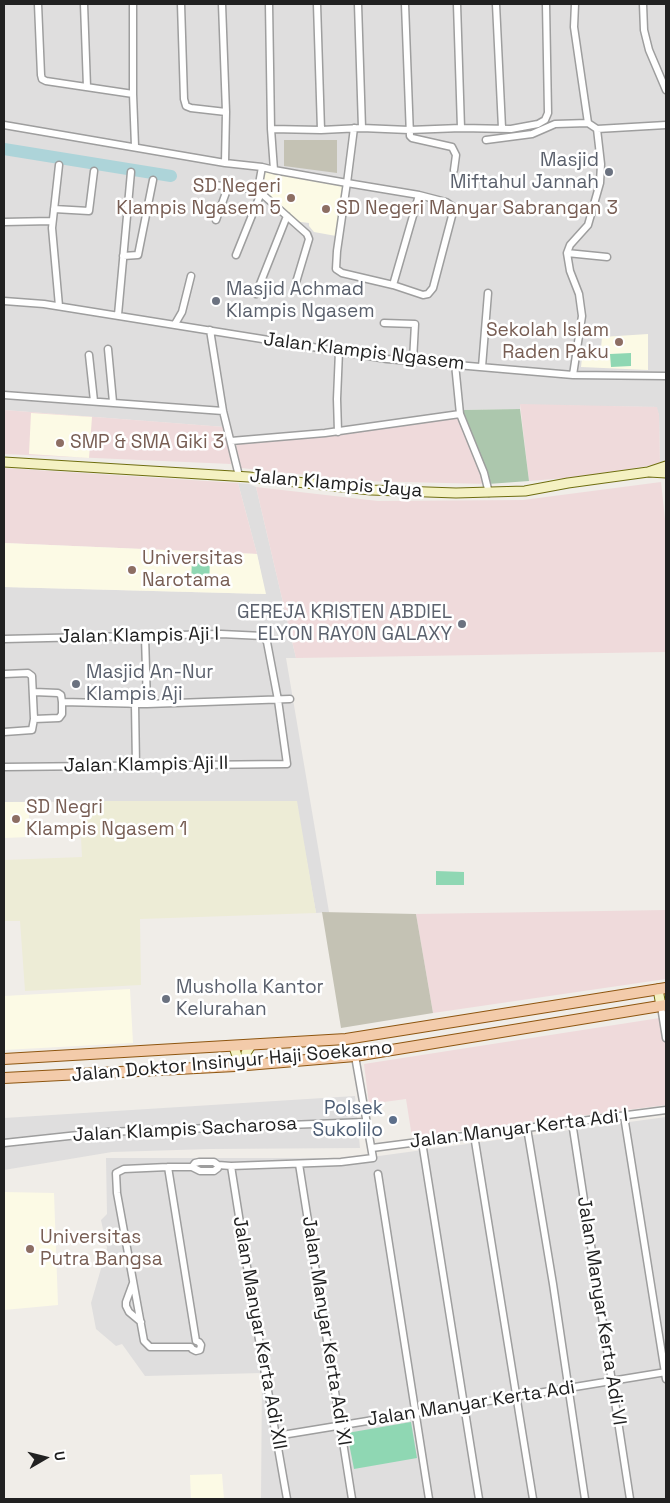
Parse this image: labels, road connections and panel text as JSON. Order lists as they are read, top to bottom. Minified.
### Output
{"streets":{"main road":["Jalan Klampis Jaya","Jalan Doktor Insinyur Haji Soekarno"],"street":["Jalan Klampis Ngasem","Jalan Klampis Aji I","Jalan Klampis Aji II","Jalan Manyar Kerta Adi I","Jalan Klampis Sacharosa","Jalan Manyar Kerta Adi VI","Jalan Manyar Kerta Adi XI","Jalan Manyar Kerta Adi XII","Jalan Manyar Kerta Adi"]},"crossings":[["Jalan Klampis Aji I","Jalan Klampis Aji II"],["Jalan Manyar Kerta Adi I","Jalan Manyar Kerta Adi VI"],["Jalan Manyar Kerta Adi VI","Jalan Manyar Kerta Adi"],["Jalan Manyar Kerta Adi XI","Jalan Manyar Kerta Adi"],["Jalan Manyar Kerta Adi XII","Jalan Manyar Kerta Adi"]],"places":["Masjid Miftahul Jannah","SD Negeri Klampis Ngasem 5","SD Negeri Manyar Sabrangan 3","Masjid Achmad Klampis Ngasem","Sekolah Islam Raden Paku","SMP & SMA Giki 3","Universitas Narotama","GEREJA KRISTEN ABDIEL ELYON RAYON GALAXY","Masjid An-Nur Klampis Aji","SD Negri Klampis Ngasem 1","Musholla Kantor Kelurahan","Polsek Sukolilo","Universitas Putra Bangsa"],"north":"right"}
